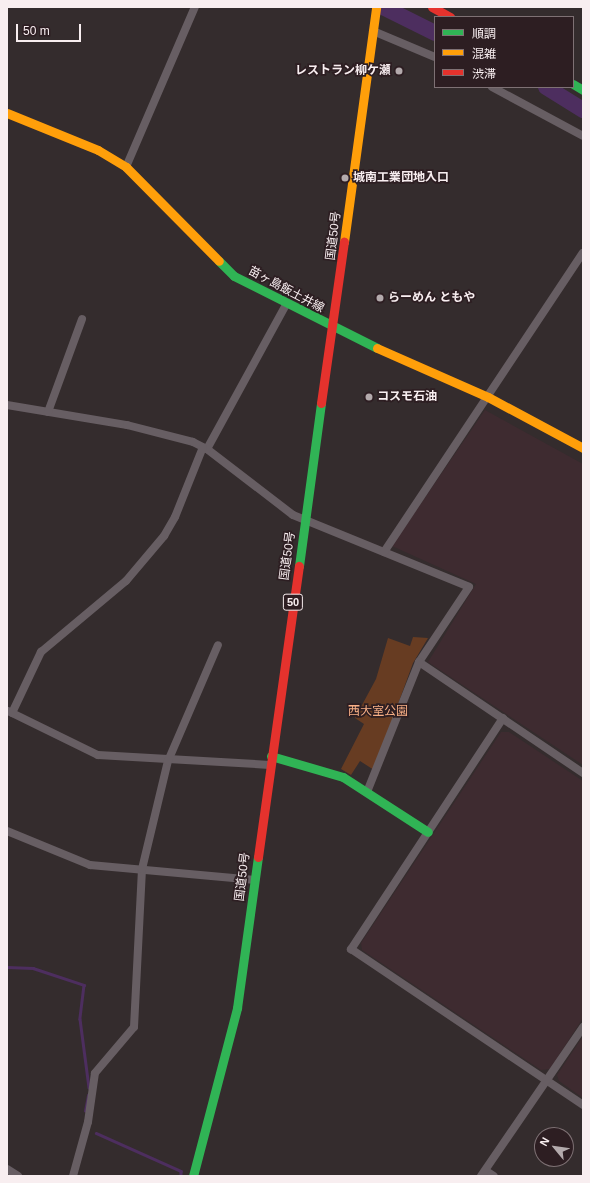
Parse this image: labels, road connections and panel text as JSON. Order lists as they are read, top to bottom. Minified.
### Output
{"streets":{"main road":["国道50号","苗ヶ島飯土井線","50"]},"crossings":[["国道50号","苗ヶ島飯土井線"]],"parks":["西大室公園"],"places":["レストラン柳ケ瀬","城南工業団地入口","らーめん ともや","コスモ石油"],"legend":["順調","混雑","渋滞"],"scale_bar":"50 m","north":"top left"}
